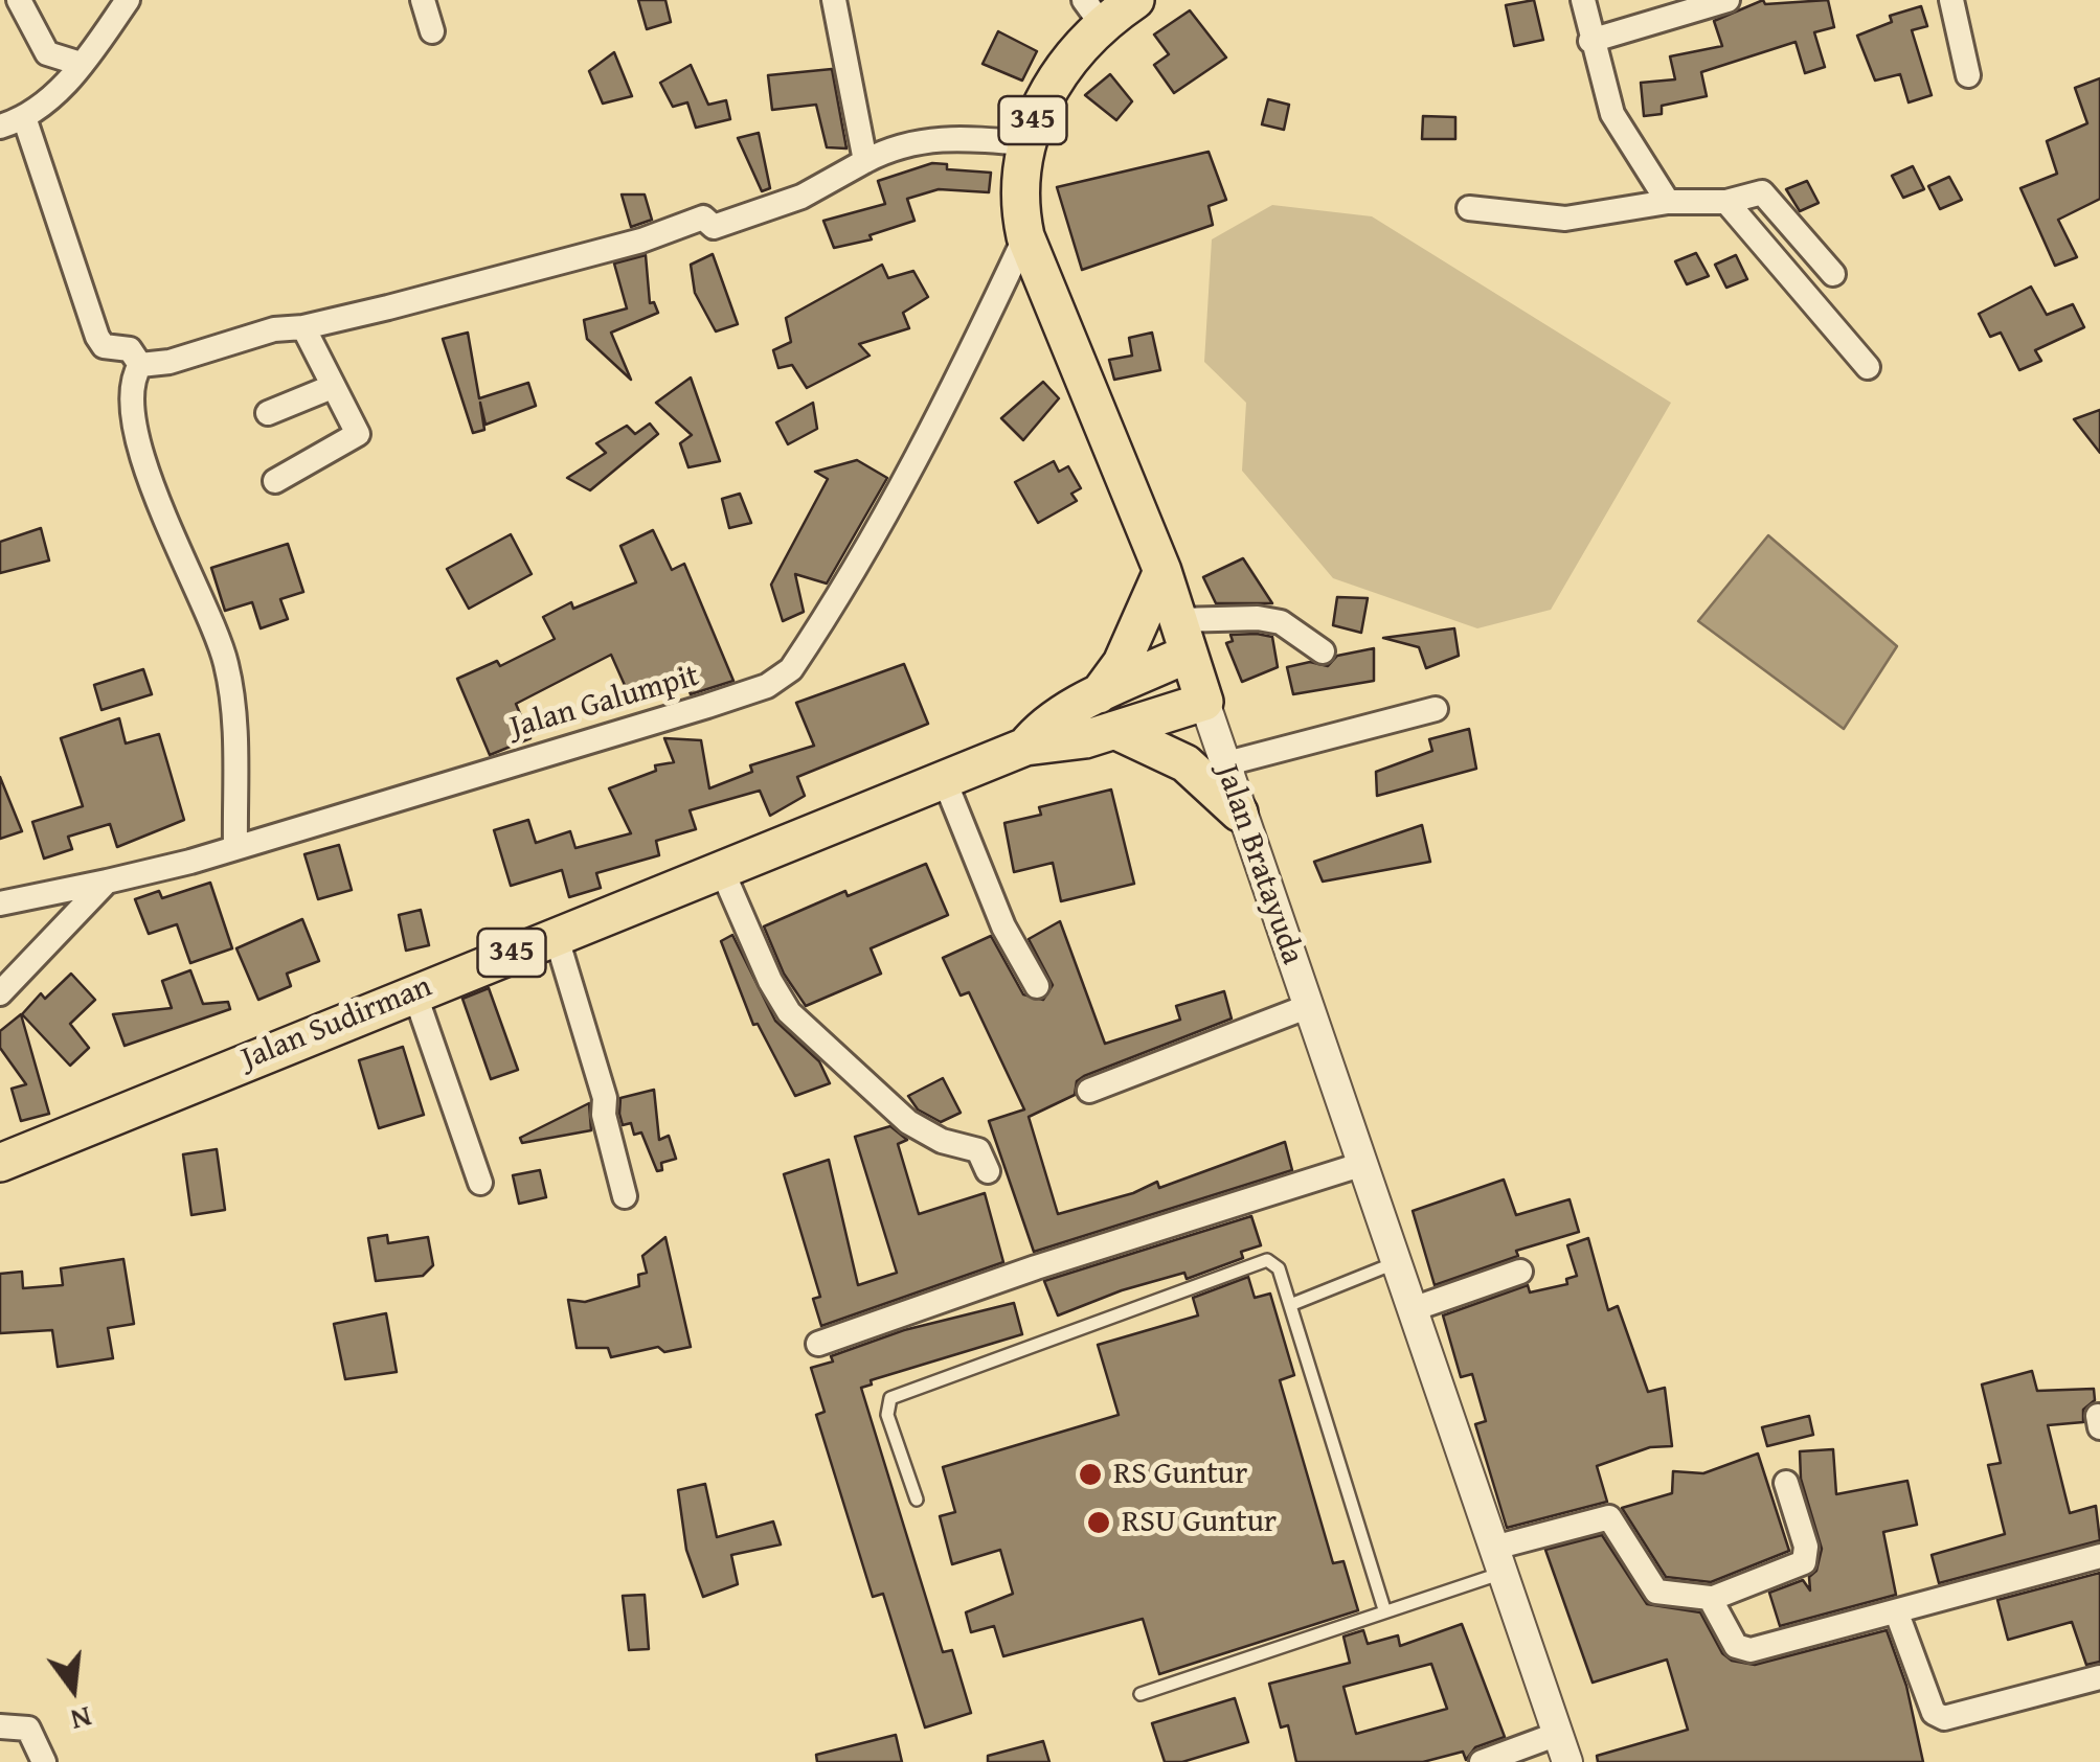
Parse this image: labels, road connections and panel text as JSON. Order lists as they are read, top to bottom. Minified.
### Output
{"streets":{"main road":["345","Jalan Bratayuda","Jalan Sudirman"],"street":["Jalan Galumpit"]},"crossings":[["345","Jalan Bratayuda"],["345","Jalan Sudirman"],["Jalan Galumpit","Jalan Bratayuda"]],"places":["RS Guntur","RSU Guntur"],"north":"bottom"}
